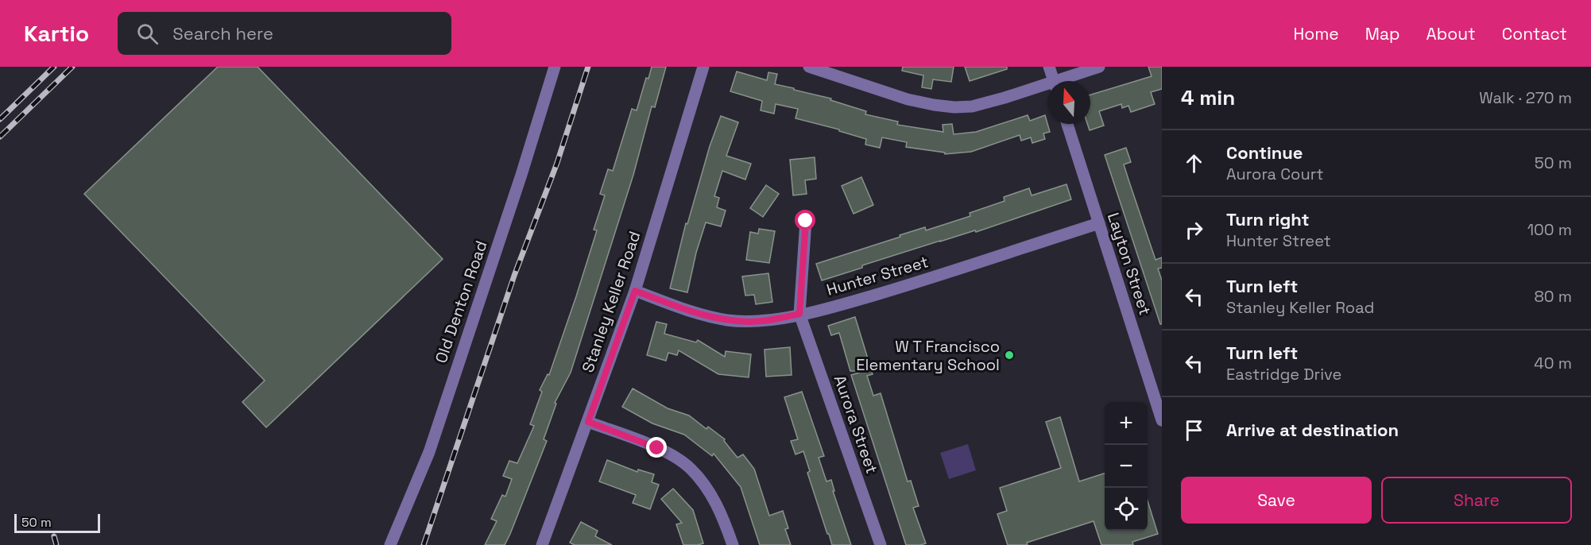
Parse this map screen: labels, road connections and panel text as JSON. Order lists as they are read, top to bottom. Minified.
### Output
{"streets":{"street":["Layton Street","Hunter Street","Old Denton Road","Stanley Keller Road","Aurora Street"]},"crossings":[["Layton Street","Hunter Street"],["Hunter Street","Stanley Keller Road"],["Hunter Street","Aurora Street"]],"places":["W T Francisco Elementary School"],"scale_bar":"50 m","north":"top","page":{"header":"Kartio","search":"Search here","nav":["Home","Map","About","Contact"],"heading":["4 min","Walk · 270 m"],"list":[["Continue","Aurora Court","50 m"],["Turn right","Hunter Street","100 m"],["Turn left","Stanley Keller Road","80 m"],["Turn left","Eastridge Drive","40 m"],"Arrive at destination"],"map_buttons":["+","−"],"buttons":["Save","Share"],"scale":"50 m"}}
